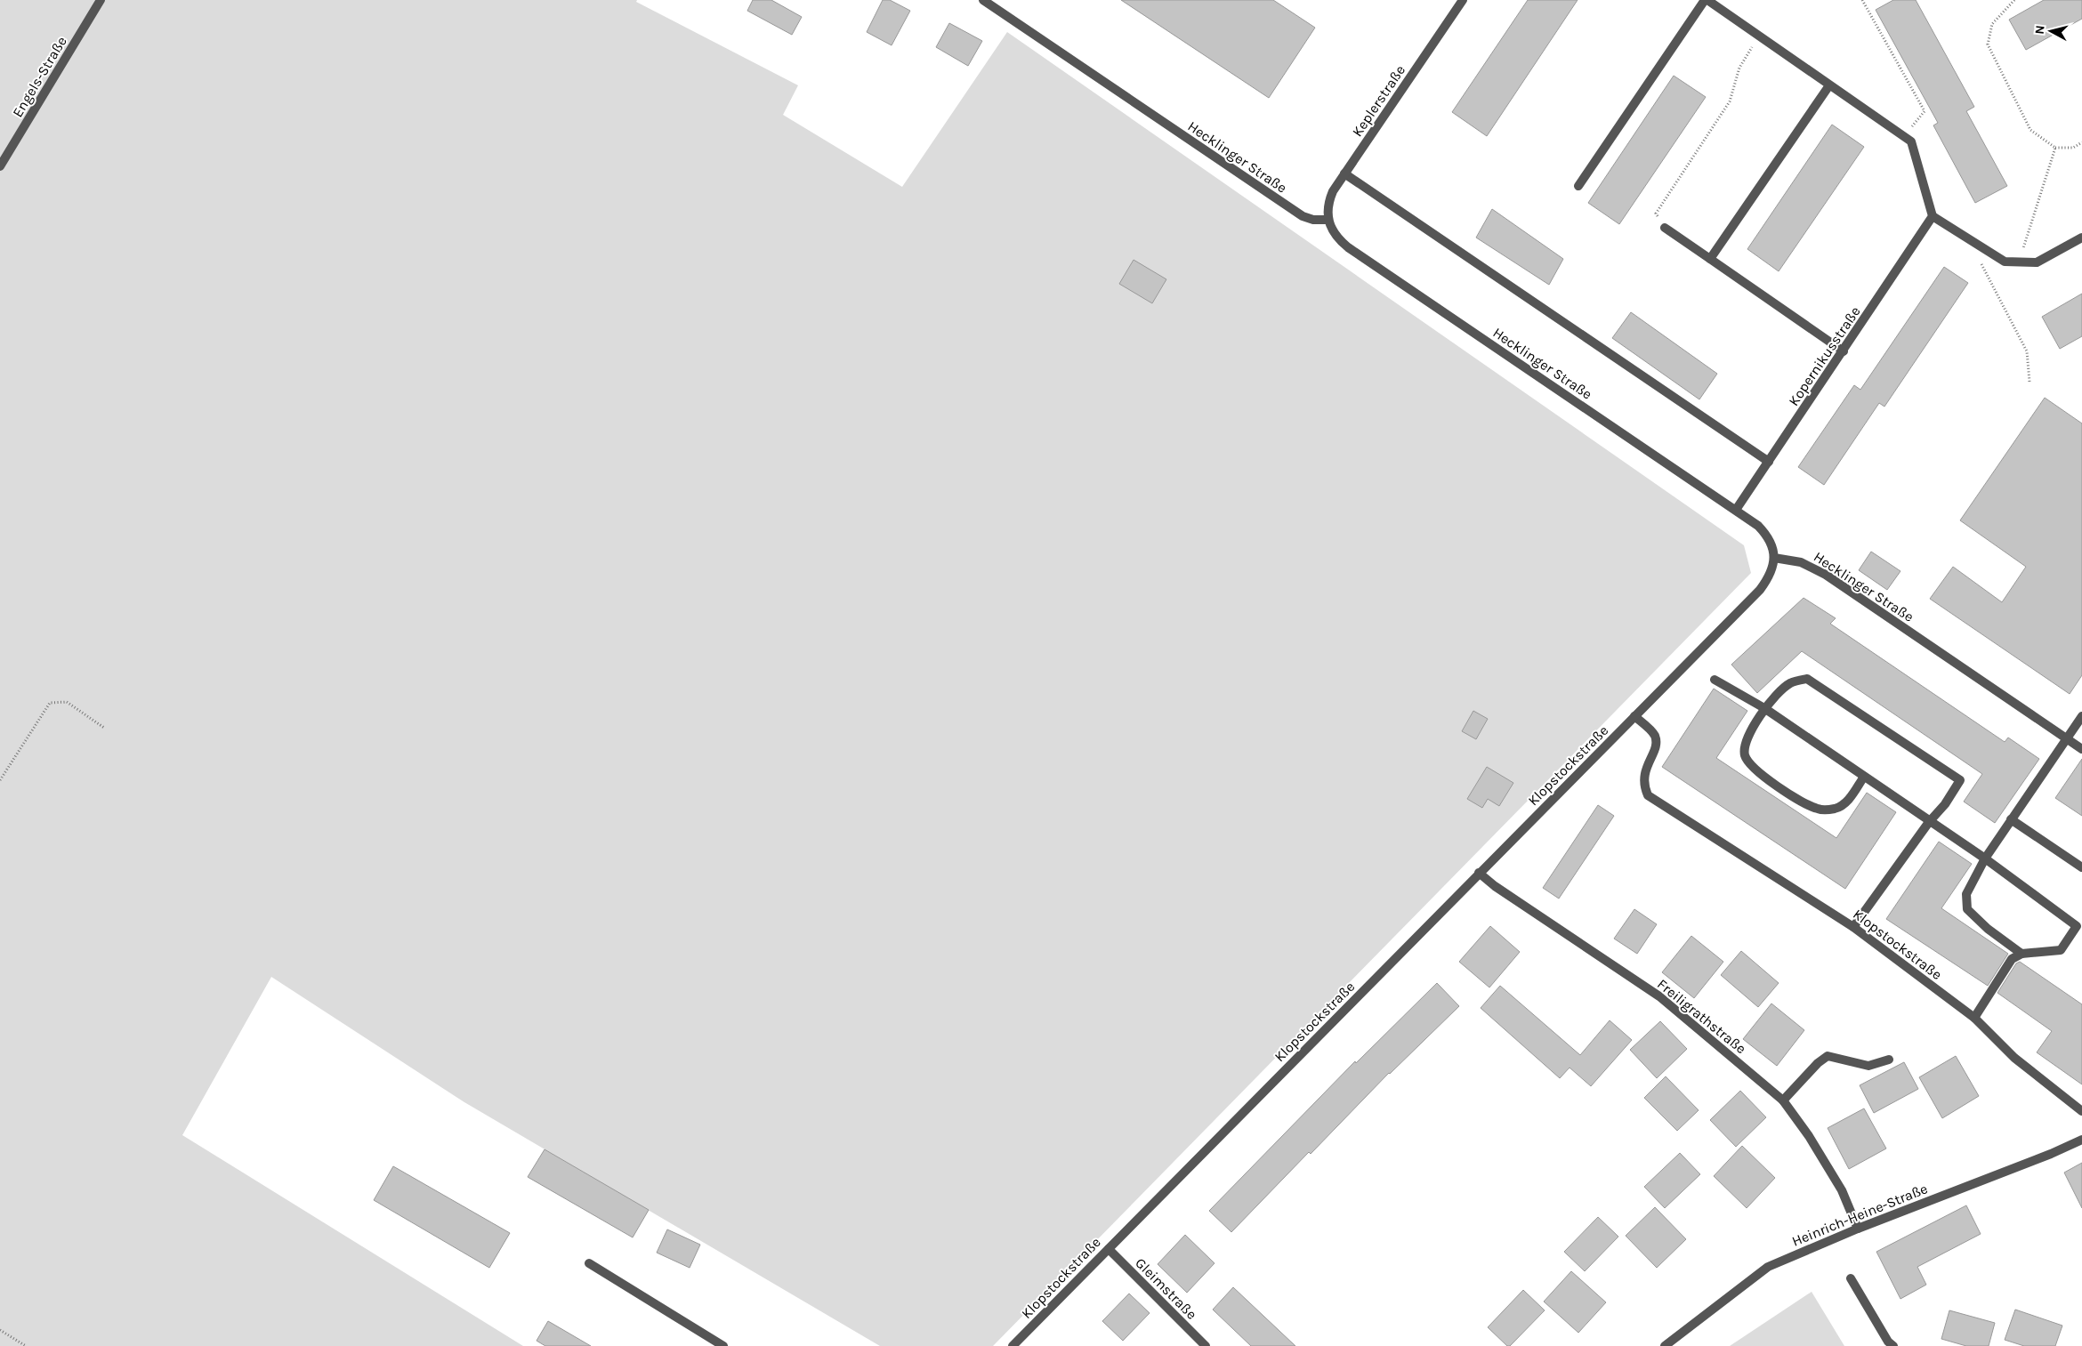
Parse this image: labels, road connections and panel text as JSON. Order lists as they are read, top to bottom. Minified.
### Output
{"streets":{"street":["Engels-Straße","Keplerstraße","Hecklinger Straße","Kopernikusstraße","Klopstockstraße","Freiligrathstraße","Heinrich-Heine-Straße","Gleimstraße"]},"crossings":[["Keplerstraße","Hecklinger Straße"],["Hecklinger Straße","Kopernikusstraße"],["Hecklinger Straße","Klopstockstraße"],["Klopstockstraße","Freiligrathstraße"],["Klopstockstraße","Gleimstraße"],["Freiligrathstraße","Heinrich-Heine-Straße"]],"north":"left"}
